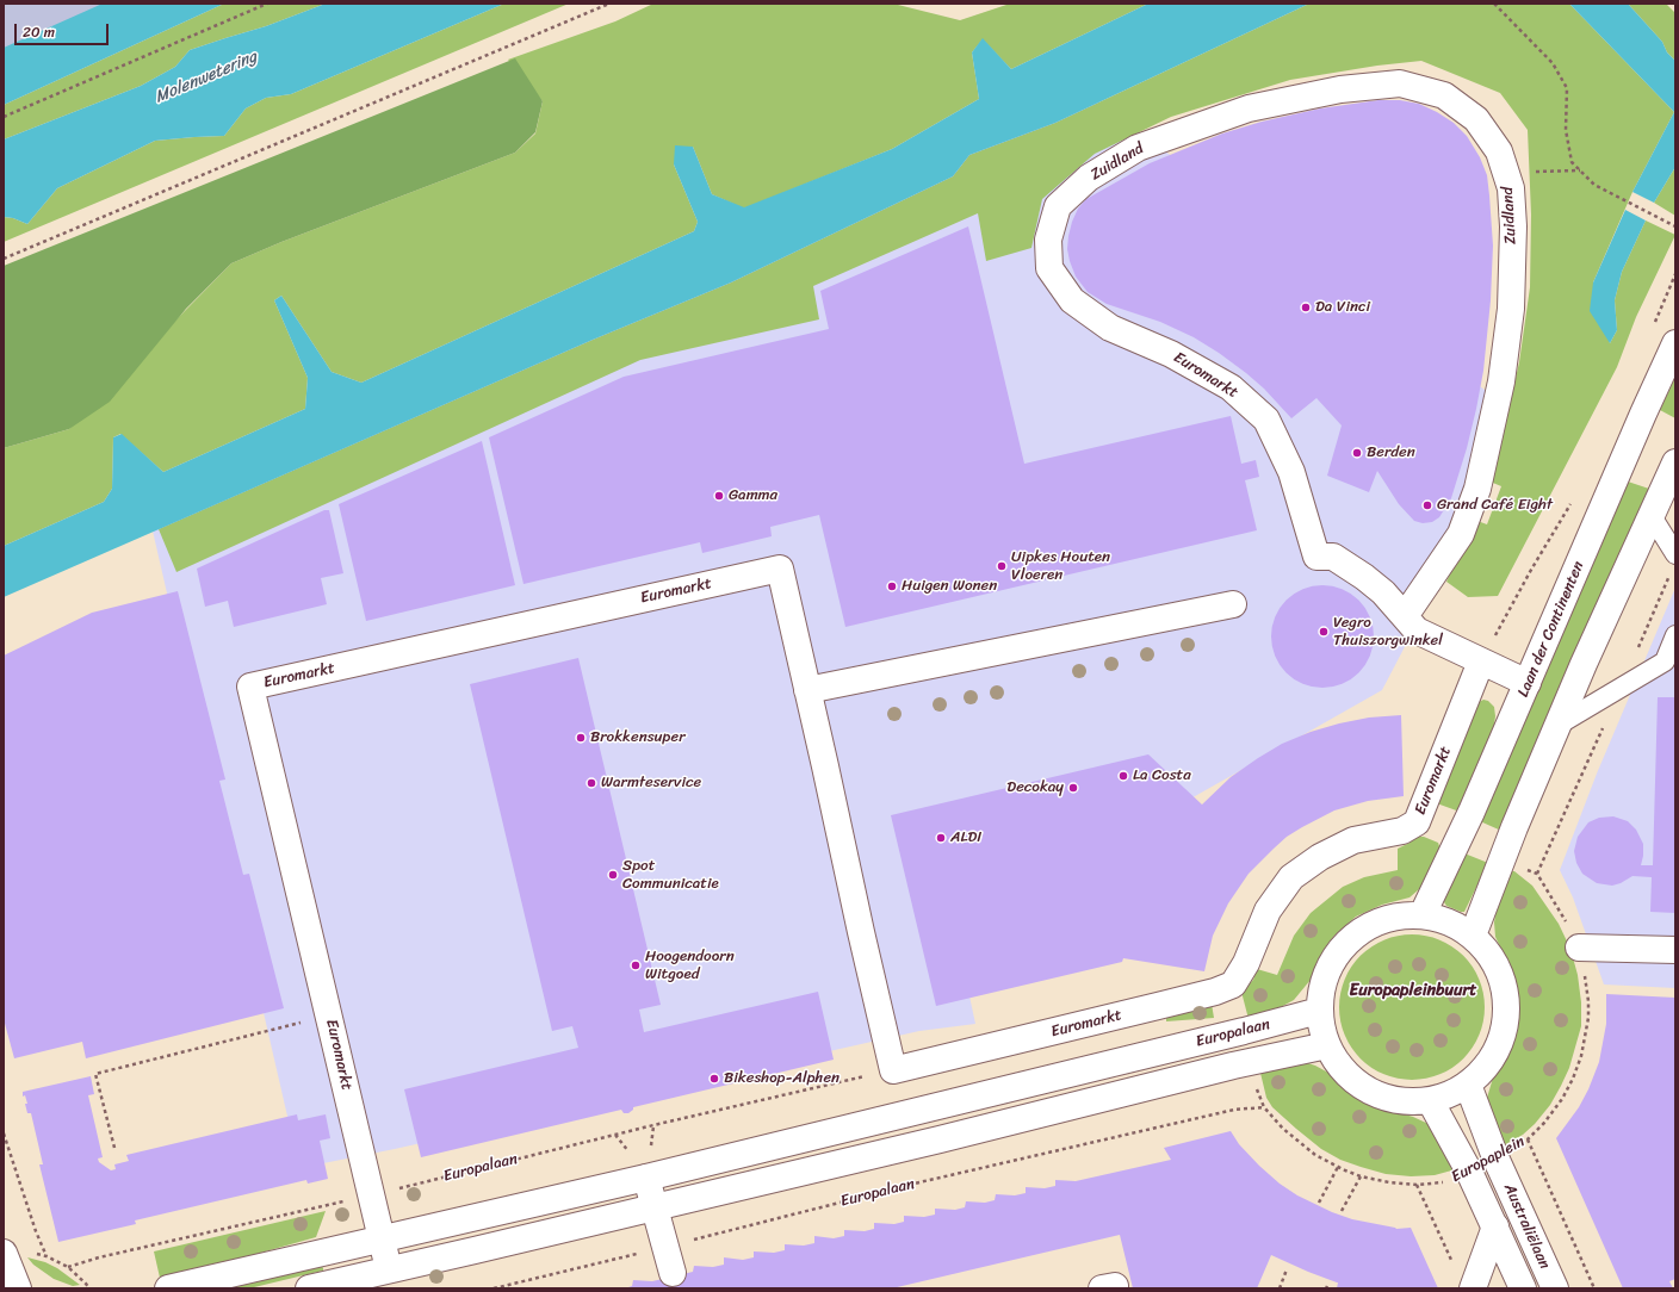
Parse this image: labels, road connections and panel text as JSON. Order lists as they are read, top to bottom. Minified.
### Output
{"streets":{"street":["Zuidland","Euromarkt","Laan der Continenten","Europalaan","Australiëlaan"],"path":["Europaplein"]},"crossings":[["Zuidland","Euromarkt"],["Euromarkt","Laan der Continenten"],["Euromarkt","Europalaan"],["Europalaan","Europaplein"],["Europaplein","Australiëlaan"]],"districts":["Europapleinbuurt"],"water":["Molenwetering"],"places":["Da Vinci","Berden","Gamma","Grand Café Eight","Uipkes Houten Vloeren","Huigen Wonen","Vegro Thuiszorgwinkel","Brokkensuper","La Costa","Warmteservice","Decokay","ALDI","Spot Communicatie","Hoogendoorn Witgoed","Bikeshop-Alphen"],"scale_bar":"20 m"}
